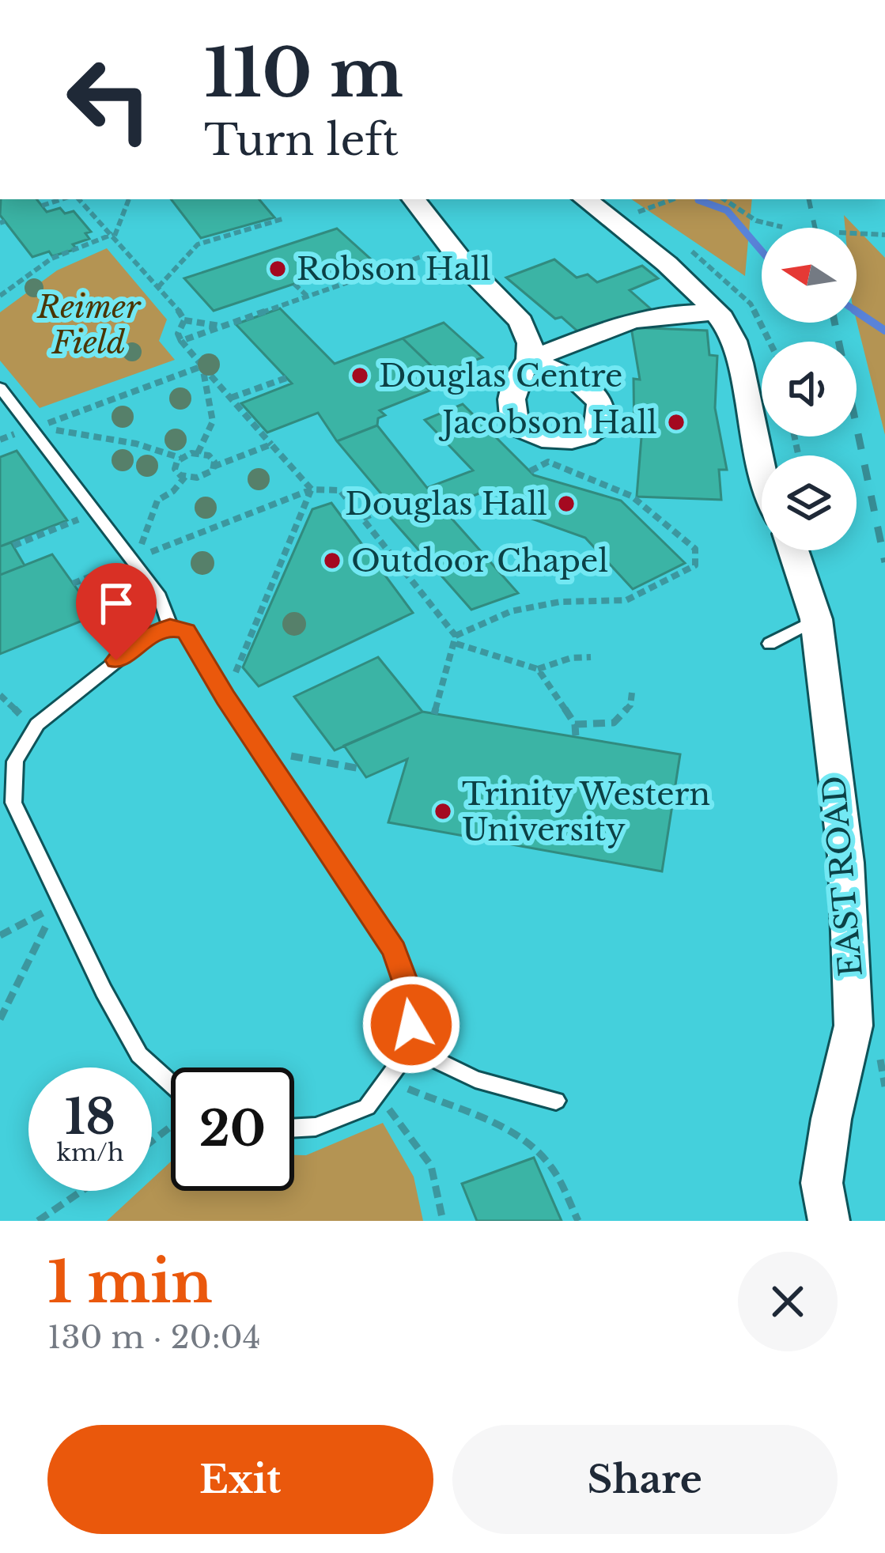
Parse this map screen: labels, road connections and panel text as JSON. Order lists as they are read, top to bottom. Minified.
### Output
{"streets":{"street":["EAST ROAD"]},"parks":["Reimer Field"],"places":["Robson Hall","Douglas Centre","Jacobson Hall","Douglas Hall","Outdoor Chapel","Trinity Western University"],"north":"left","page":{"turn":["110 m","Turn left"],"speed":"18 km/h","limit":"20","heading":["1 min","130 m · 20:04"],"buttons":["Exit","Share"]}}
